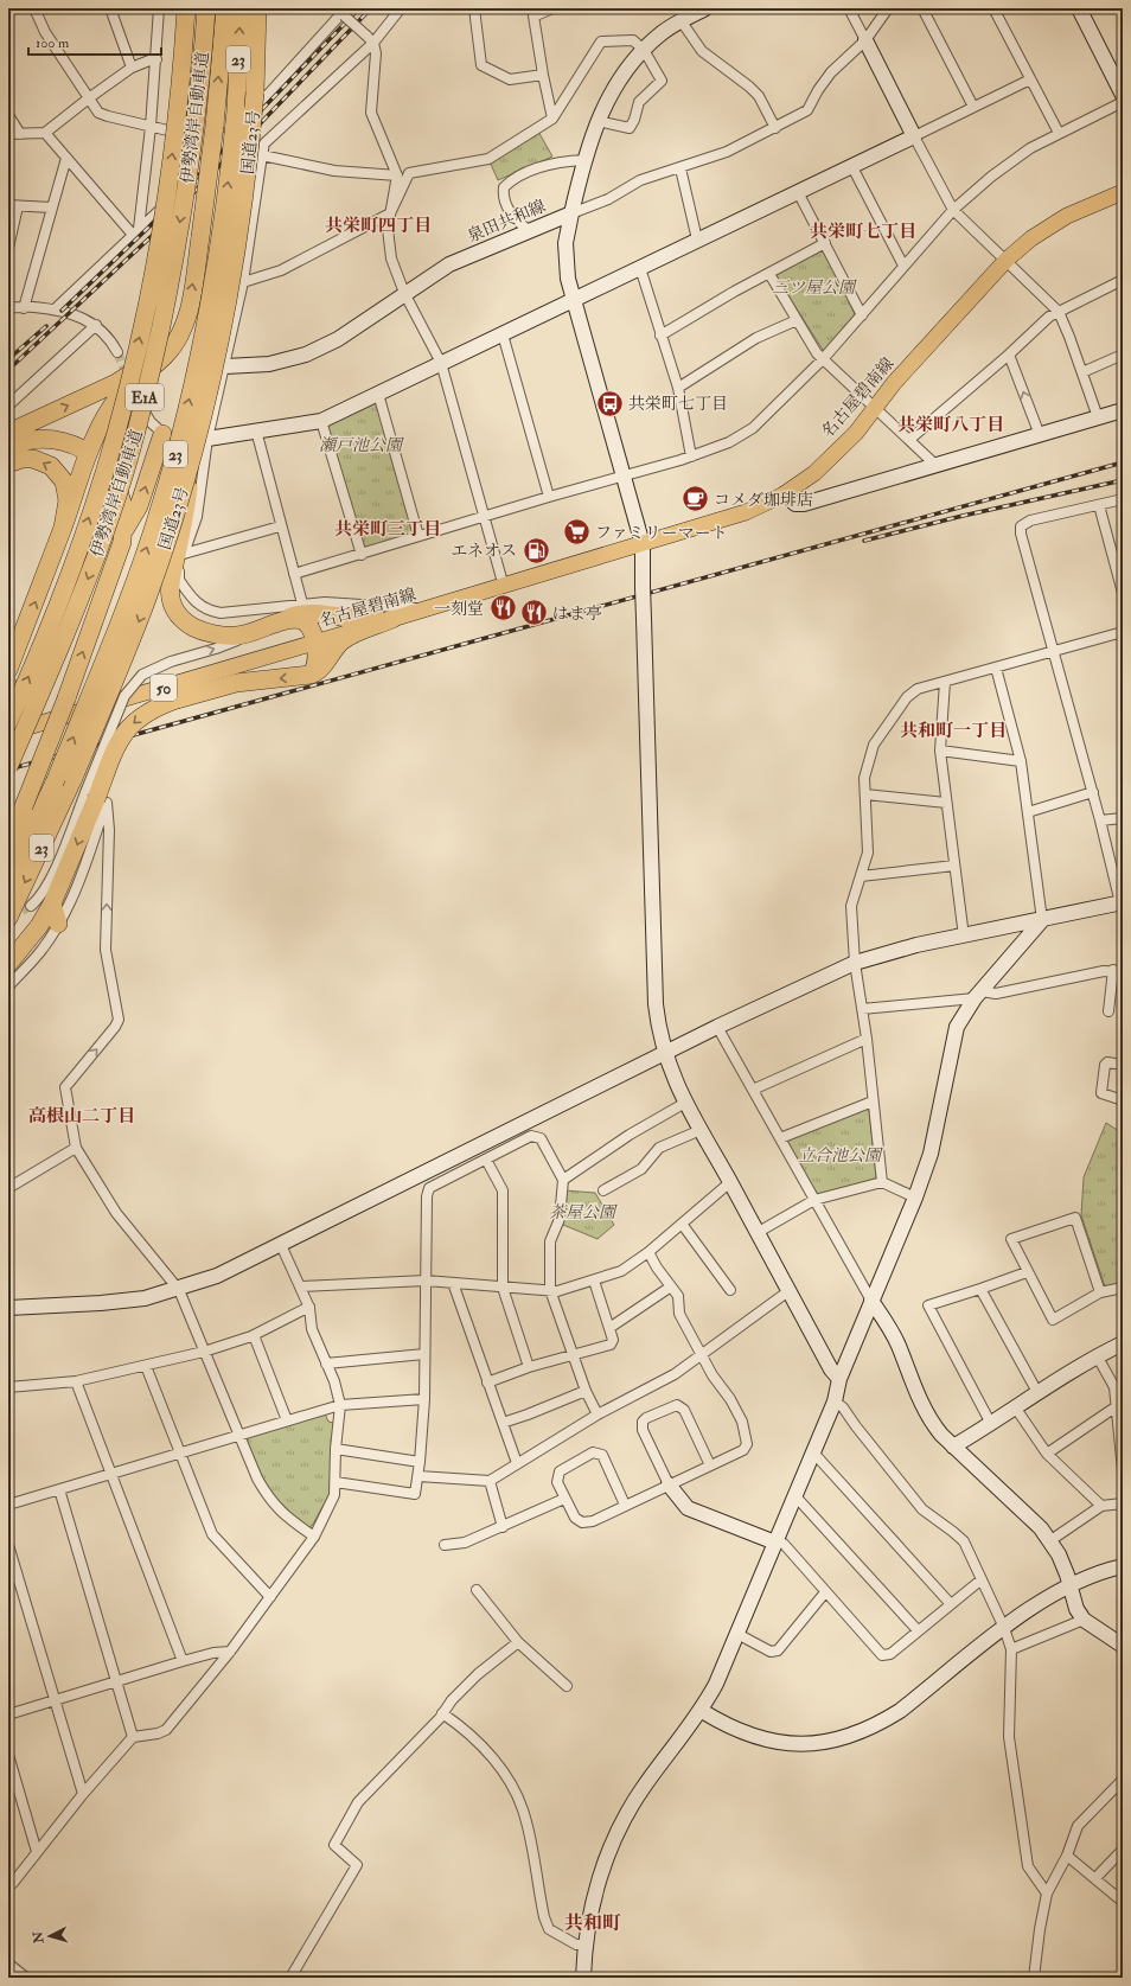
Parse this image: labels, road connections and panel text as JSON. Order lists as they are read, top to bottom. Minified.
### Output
{"streets":{"highway":["23","伊勢湾岸自動車道","国道23号","E1A"],"main road":["名古屋碧南線","50"],"street":["泉田共和線"]},"crossings":[["伊勢湾岸自動車道","名古屋碧南線"]],"districts":["共栄町四丁目","共栄町七丁目","共栄町八丁目","共栄町三丁目","共和町一丁目","高根山二丁目","共和町"],"parks":["三ツ屋公園","瀬戸池公園","立合池公園","茶屋公園"],"places":{"bus stop":["共栄町七丁目"],"cafe":["コメダ珈琲店"],"supermarket":["ファミリーマート"],"fuel station":["エネオス"],"restaurant":["一刻堂","はま亭"]},"scale_bar":"100 m","north":"left"}
